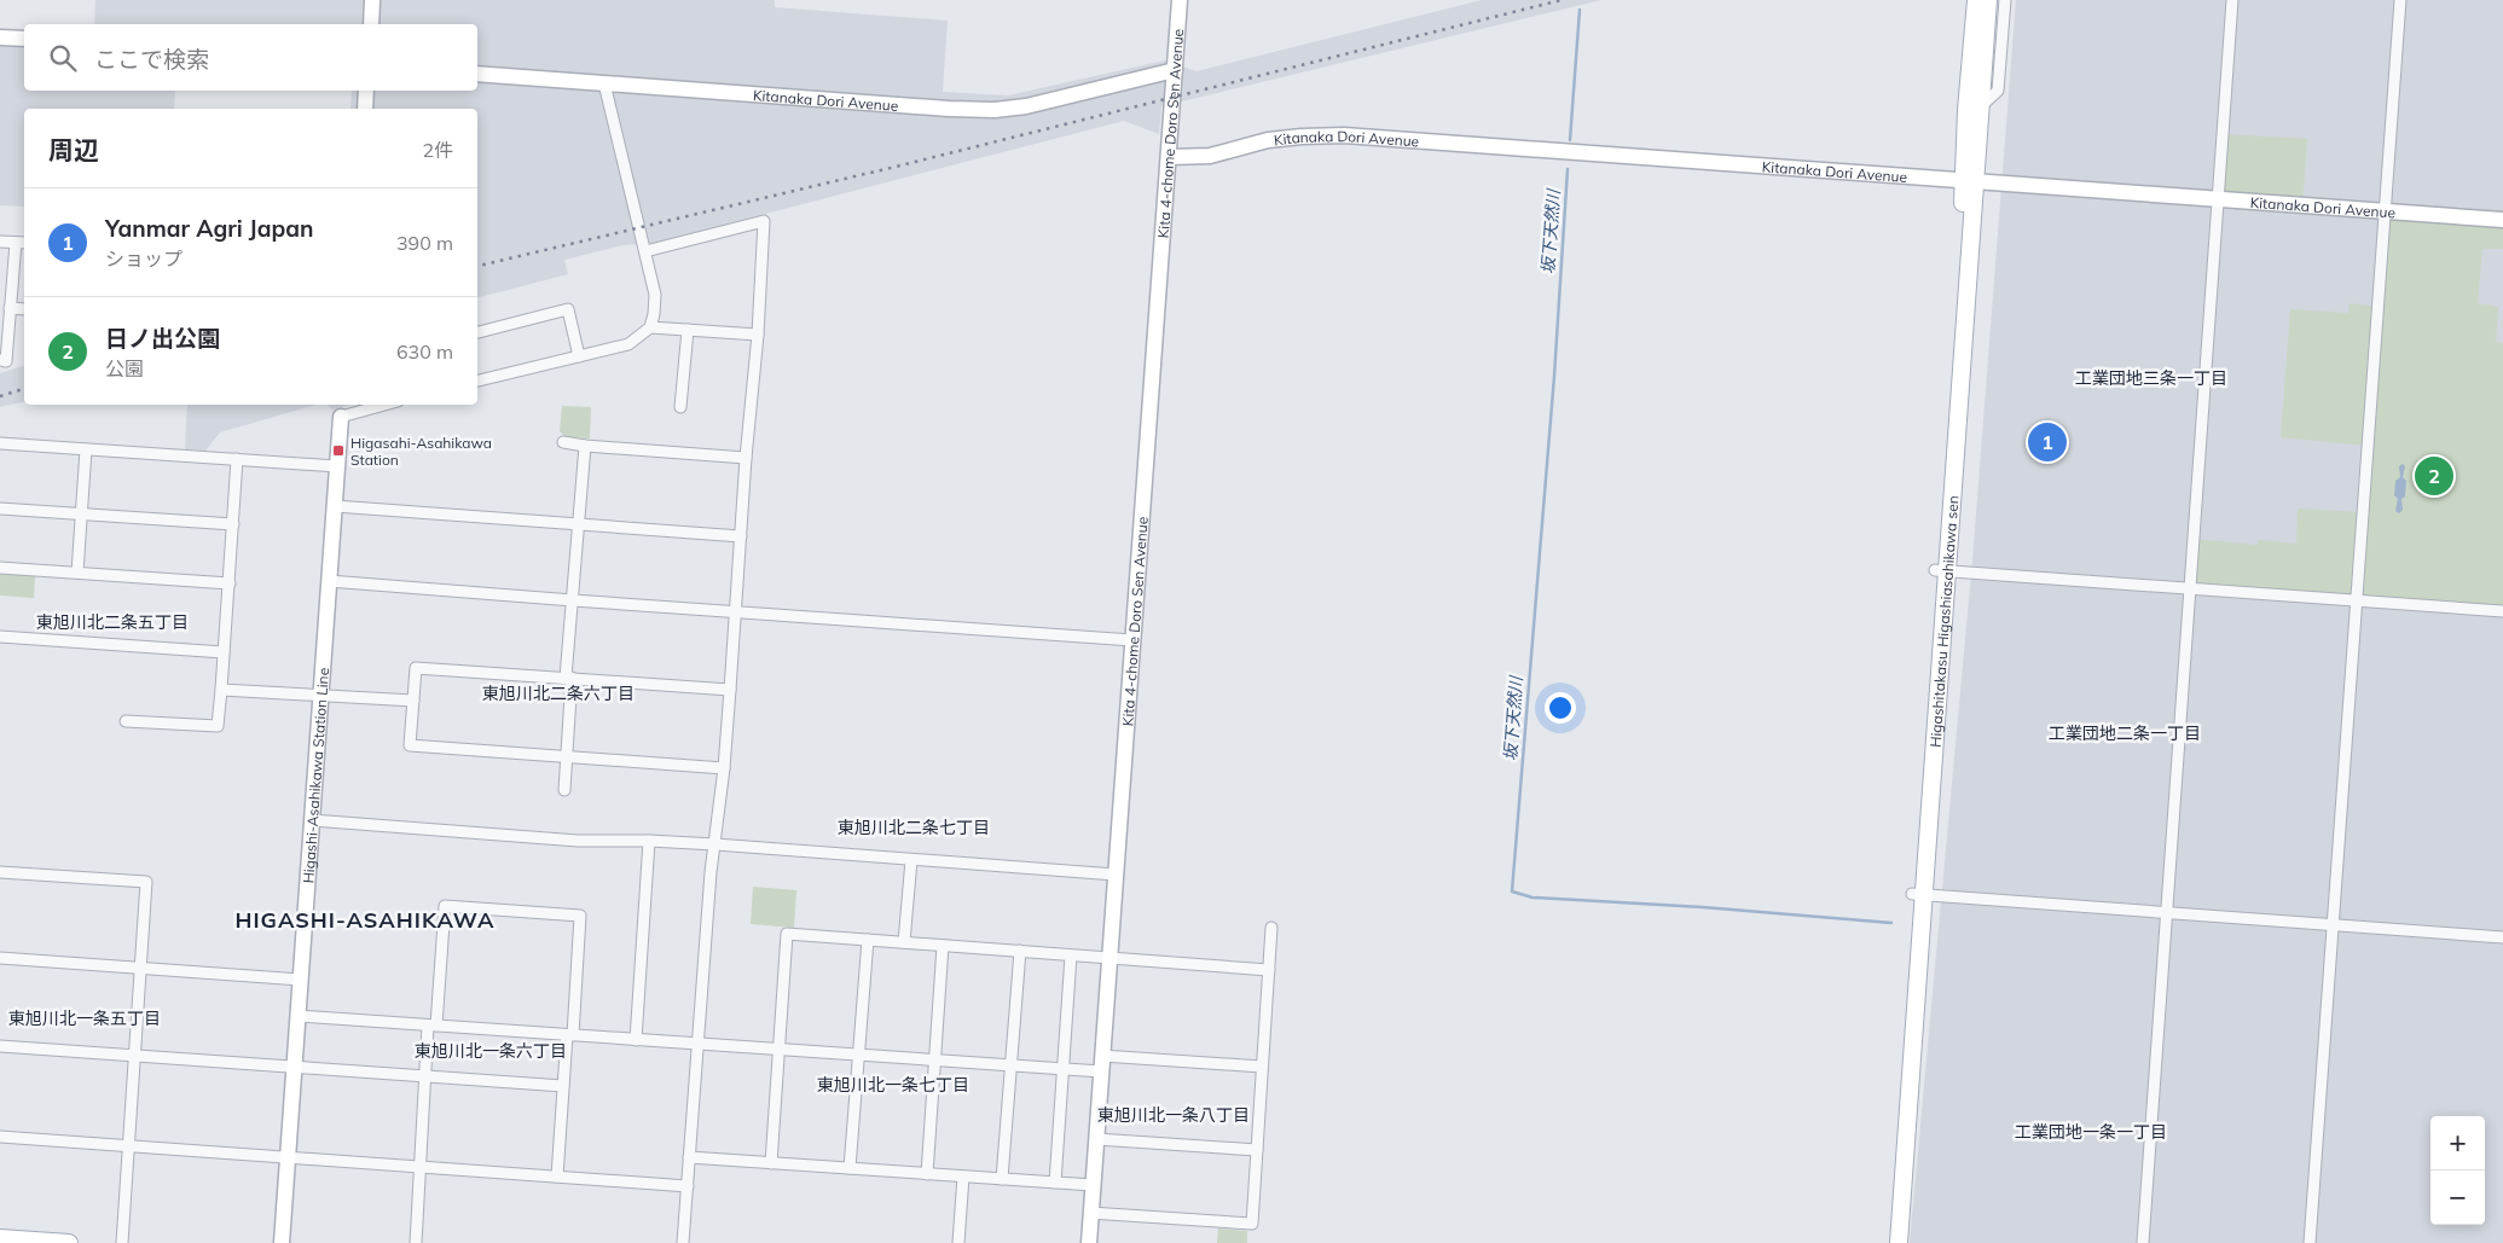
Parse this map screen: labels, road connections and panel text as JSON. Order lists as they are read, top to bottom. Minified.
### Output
{"streets":{"main road":["Higashitakasu Higashiasahikawa sen"],"street":["Kitanaka Dori Avenue","Kita 4-chome Doro Sen Avenue","Higashi-Asahikawa Station Line"]},"crossings":[["Kitanaka Dori Avenue","Kita 4-chome Doro Sen Avenue"],["Kitanaka Dori Avenue","Higashitakasu Higashiasahikawa sen"]],"districts":["工業団地三条一丁目","東旭川北二条五丁目","東旭川北二条六丁目","工業団地二条一丁目","東旭川北二条七丁目","HIGASHI-ASAHIKAWA","東旭川北一条五丁目","東旭川北一条六丁目","東旭川北一条七丁目","東旭川北一条八丁目","工業団地一条一丁目"],"water":["坂下天然川"],"places":{"transit":["Higasahi-Asahikawa Station"]},"page":{"search":"ここで検索","heading":["周辺","2件"],"list":[{"mark":"1","name":"Yanmar Agri Japan","note":"ショップ","value":"390 m"},{"mark":"2","name":"日ノ出公園","note":"公園","value":"630 m"}],"pins":["1","2"],"map_buttons":["+","−"]}}
